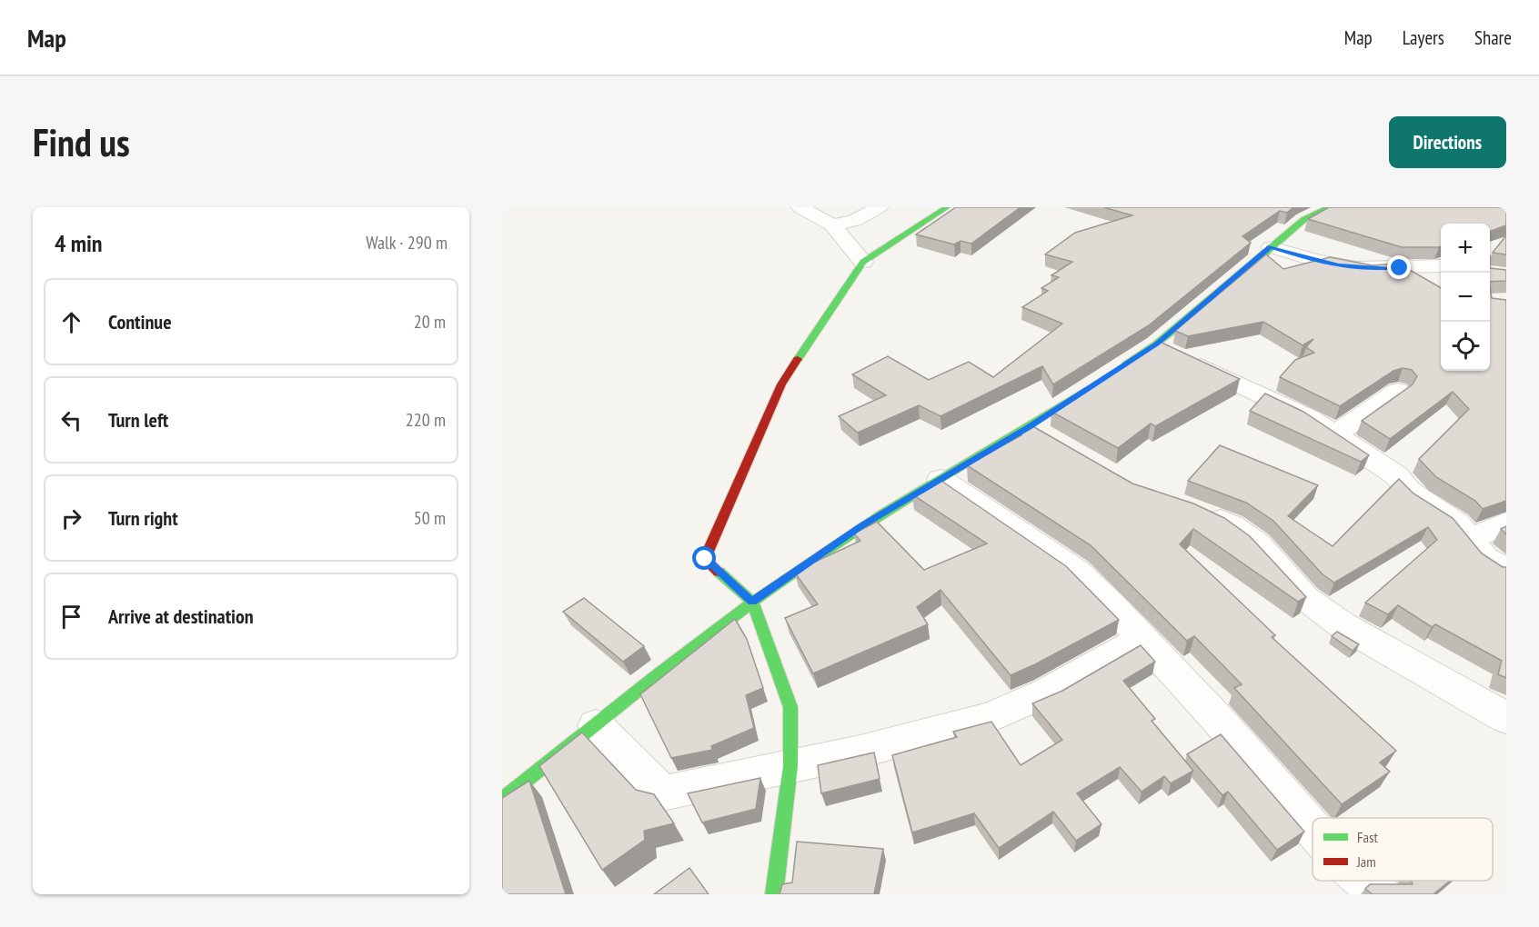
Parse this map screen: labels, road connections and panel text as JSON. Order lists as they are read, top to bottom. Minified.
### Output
{"legend":["Fast","Jam"],"page":{"header":"Map","nav":["Map","Layers","Share"],"buttons":"Directions","title":"Find us","heading":["4 min","Walk · 290 m"],"map_buttons":["+","−"],"list":[["Continue","20 m"],["Turn left","220 m"],["Turn right","50 m"],"Arrive at destination"]}}
